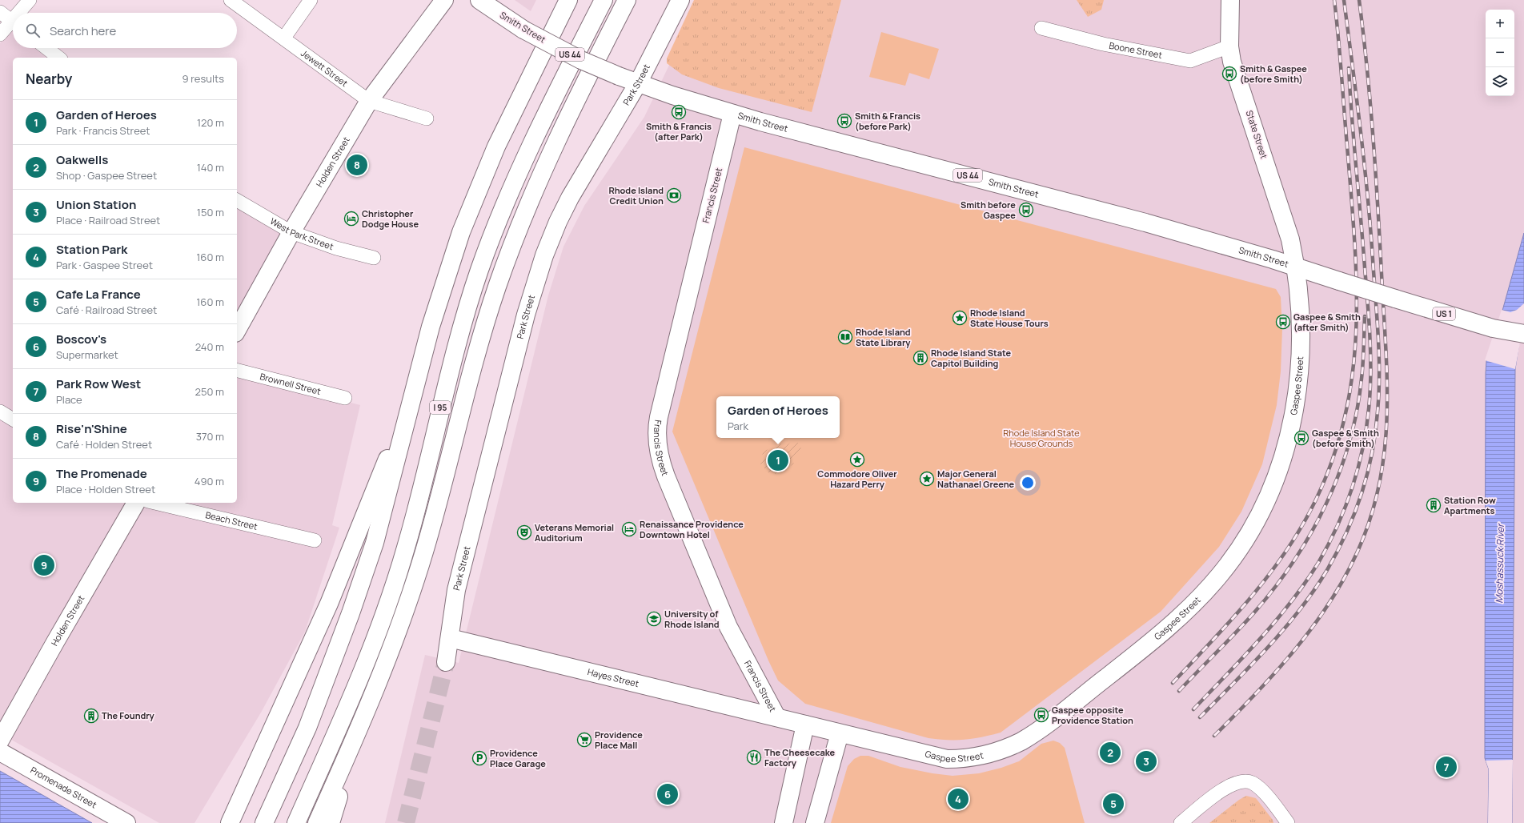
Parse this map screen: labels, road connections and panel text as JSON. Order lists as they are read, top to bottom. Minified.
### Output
{"streets":{"main road":["Smith Street","US 44","Park Street","State Street","Holden Street","Francis Street","US 1","Gaspee Street","I 95","Hayes Street","Promenade Street"],"street":["Boone Street","Jewett Street","West Park Street","Brownell Street","Beach Street"]},"crossings":[["Smith Street","Park Street"],["Smith Street","State Street"],["Smith Street","Francis Street"],["Smith Street","Gaspee Street"],["Boone Street","State Street"],["Jewett Street","Holden Street"],["Park Street","Hayes Street"],["State Street","Gaspee Street"],["Holden Street","West Park Street"],["Francis Street","Gaspee Street"],["Francis Street","Hayes Street"]],"water":["Moshassuck River"],"parks":["Rhode Island State House Grounds"],"places":{"bus stop":["Smith & Gaspee (before Smith)","Smith & Francis (after Park)","Smith & Francis (before Park)","Smith before Gaspee","Gaspee & Smith (after Smith)","Gaspee & Smith (before Smith)","Gaspee opposite Providence Station"],"bank":["Rhode Island Credit Union"],"hotel":["Christopher Dodge House","Renaissance Providence Downtown Hotel"],"place":["Rhode Island State House Tours","Commodore Oliver Hazard Perry","Major General Nathanael Greene"],"library":["Rhode Island State Library"],"building":["Rhode Island State Capitol Building","Station Row Apartments","The Foundry"],"theatre":["Veterans Memorial Auditorium"],"school or university":["University of Rhode Island"],"supermarket":["Providence Place Mall"],"restaurant":["The Cheesecake Factory"],"parking":["Providence Place Garage"]},"page":{"map_buttons":["+","−"],"search":"Search here","heading":["Nearby","9 results"],"list":[{"mark":"1","name":"Garden of Heroes","note":"Park · Francis Street","value":"120 m"},{"mark":"2","name":"Oakwells","note":"Shop · Gaspee Street","value":"140 m"},{"mark":"3","name":"Union Station","note":"Place · Railroad Street","value":"150 m"},{"mark":"4","name":"Station Park","note":"Park · Gaspee Street","value":"160 m"},{"mark":"5","name":"Cafe La France","note":"Café · Railroad Street","value":"160 m"},{"mark":"6","name":"Boscov's","note":"Supermarket","value":"240 m"},{"mark":"7","name":"Park Row West","note":"Place","value":"250 m"},{"mark":"8","name":"Rise'n'Shine","note":"Café · Holden Street","value":"370 m"},{"mark":"9","name":"The Promenade","note":"Place · Holden Street","value":"490 m"}],"pins":["8","1","9","2","3","7","6","4","5"],"popup":["Garden of Heroes","Park"]}}
